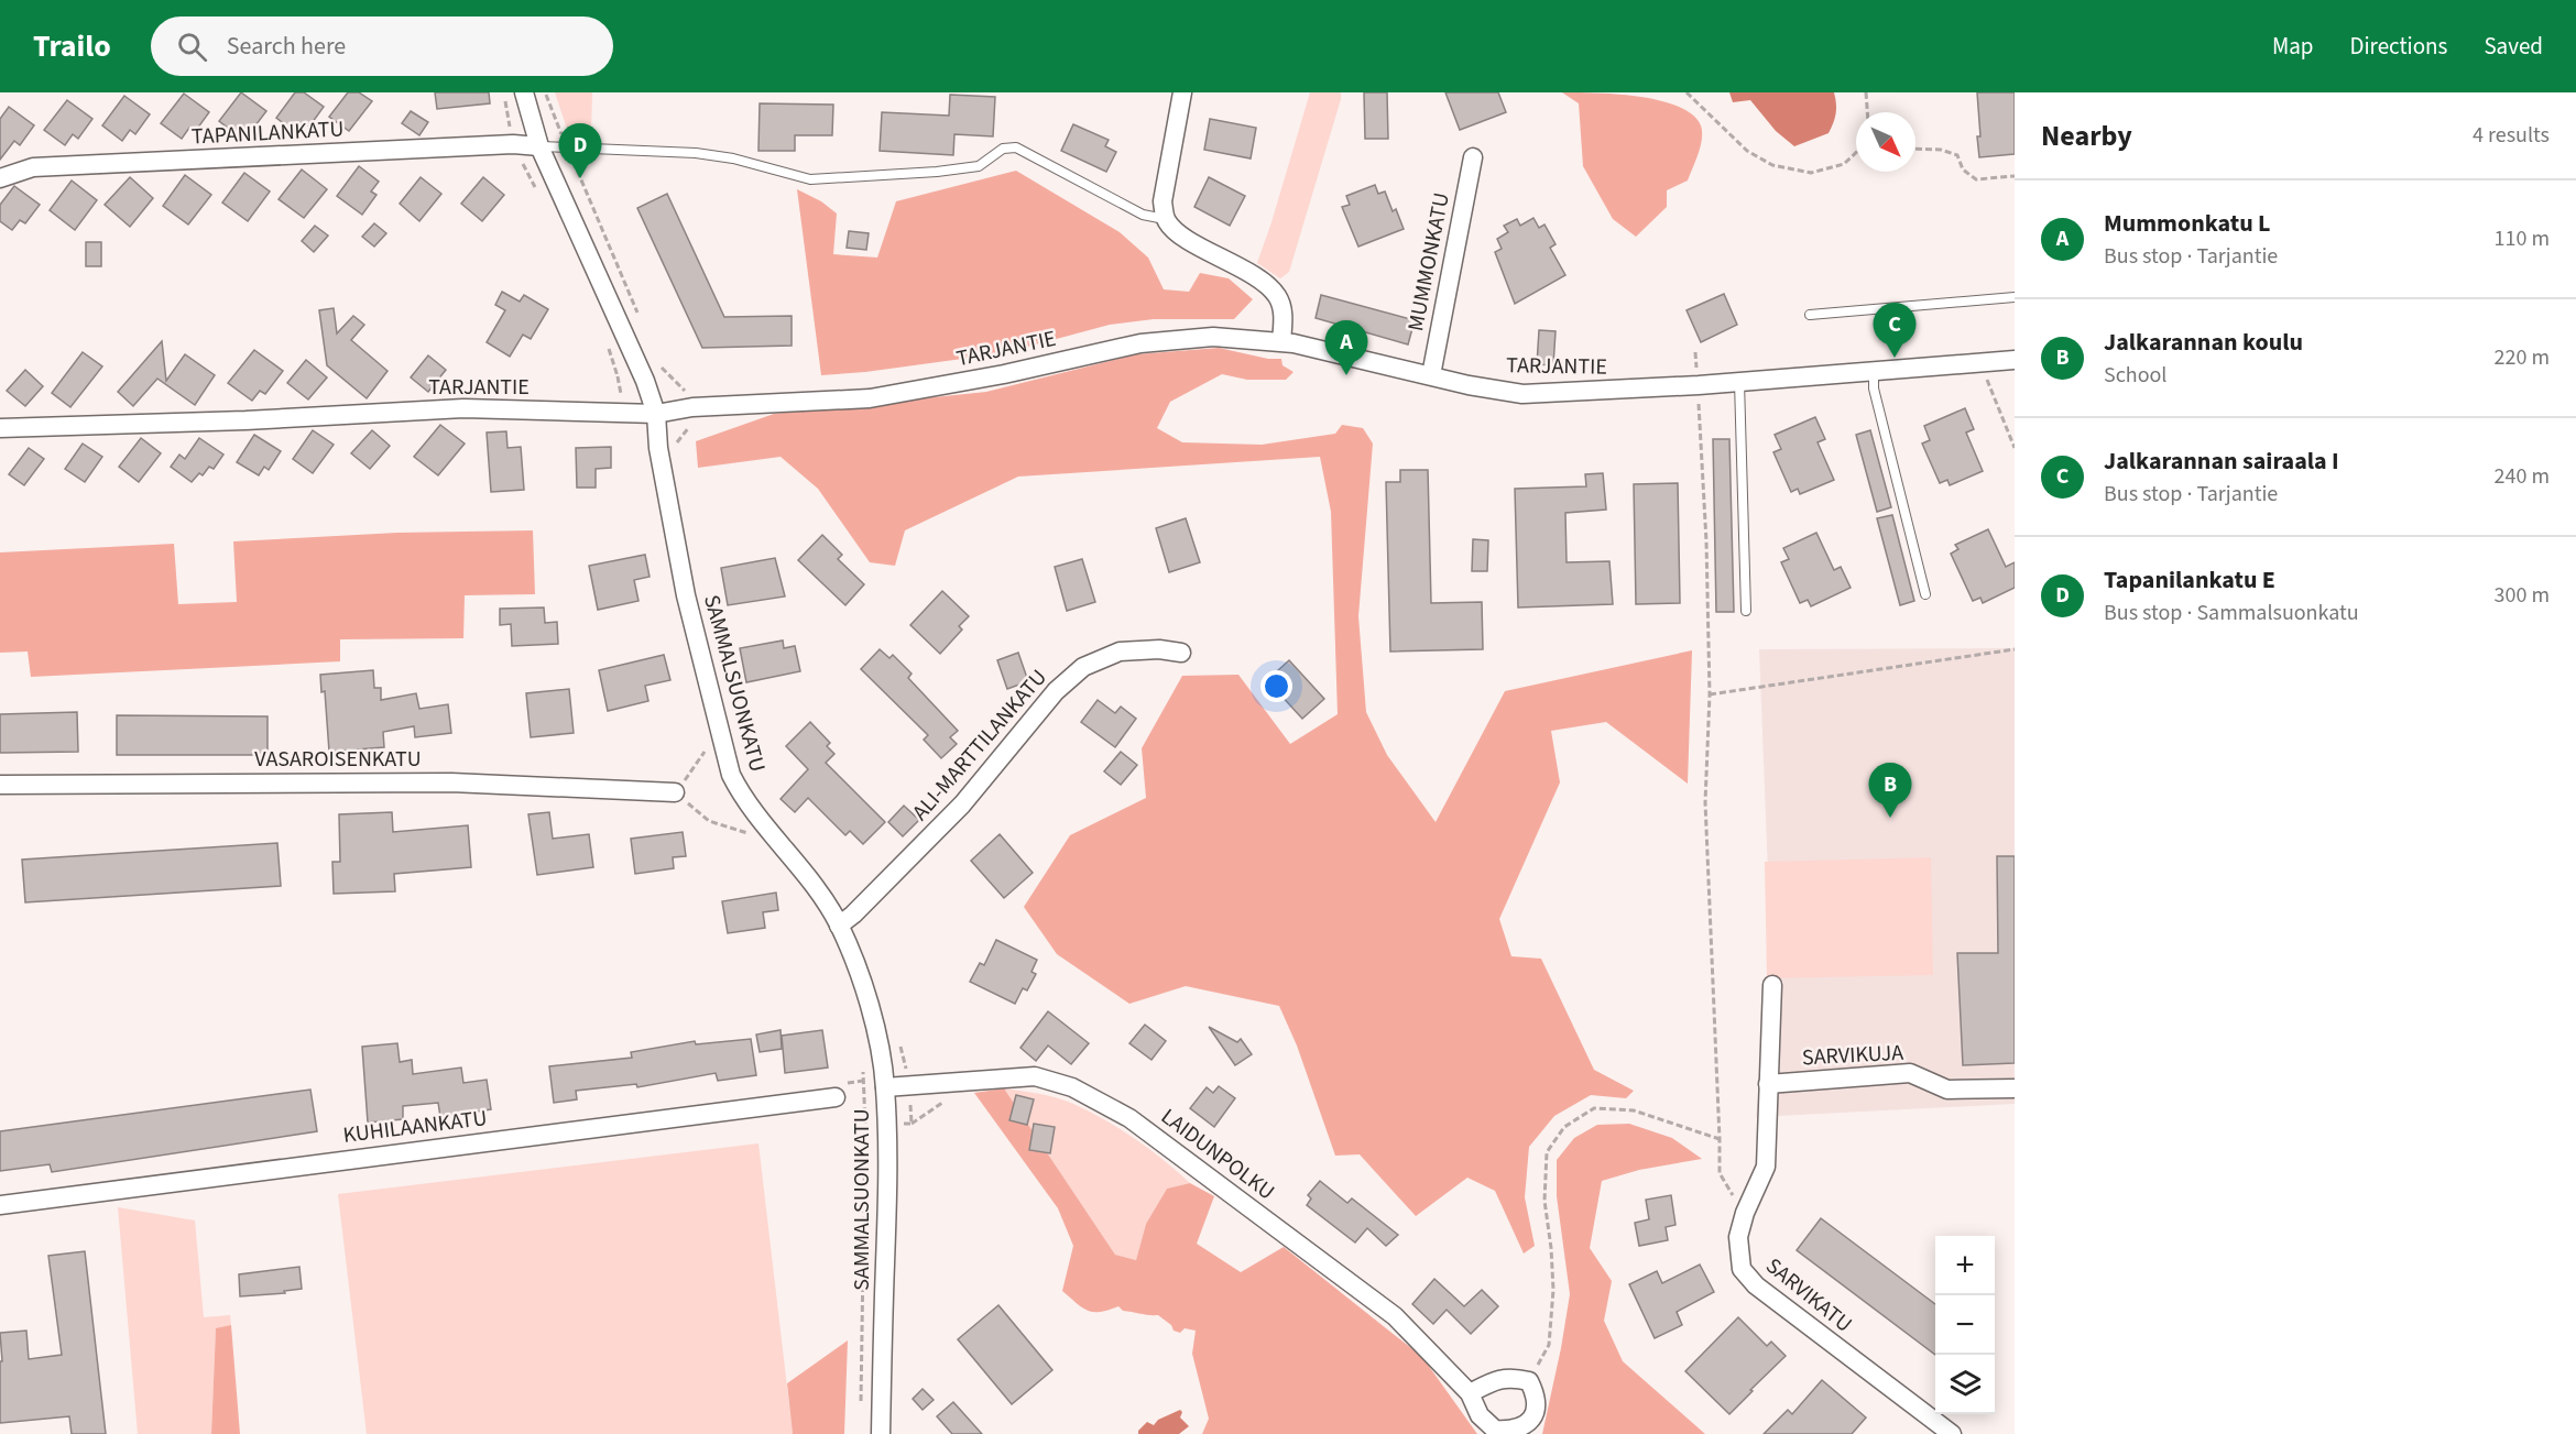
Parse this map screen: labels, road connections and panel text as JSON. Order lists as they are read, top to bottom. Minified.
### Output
{"streets":{"street":["TAPANILANKATU","MUMMONKATU","TARJANTIE","SAMMALSUONKATU","ALI-MARTTILANKATU","VASAROISENKATU","SARVIKUJA","KUHILAANKATU","LAIDUNPOLKU","SARVIKATU"]},"crossings":[["TAPANILANKATU","SAMMALSUONKATU"],["MUMMONKATU","TARJANTIE"],["TARJANTIE","SAMMALSUONKATU"],["SAMMALSUONKATU","ALI-MARTTILANKATU"],["SAMMALSUONKATU","LAIDUNPOLKU"],["SARVIKUJA","SARVIKATU"]],"north":"bottom right","page":{"header":"Trailo","search":"Search here","nav":["Map","Directions","Saved"],"heading":["Nearby","4 results"],"pins":["D","C","A","B"],"list":[{"mark":"A","name":"Mummonkatu L","note":"Bus stop · Tarjantie","value":"110 m"},{"mark":"B","name":"Jalkarannan koulu","note":"School","value":"220 m"},{"mark":"C","name":"Jalkarannan sairaala I","note":"Bus stop · Tarjantie","value":"240 m"},{"mark":"D","name":"Tapanilankatu E","note":"Bus stop · Sammalsuonkatu","value":"300 m"}],"map_buttons":["+","−"]}}
